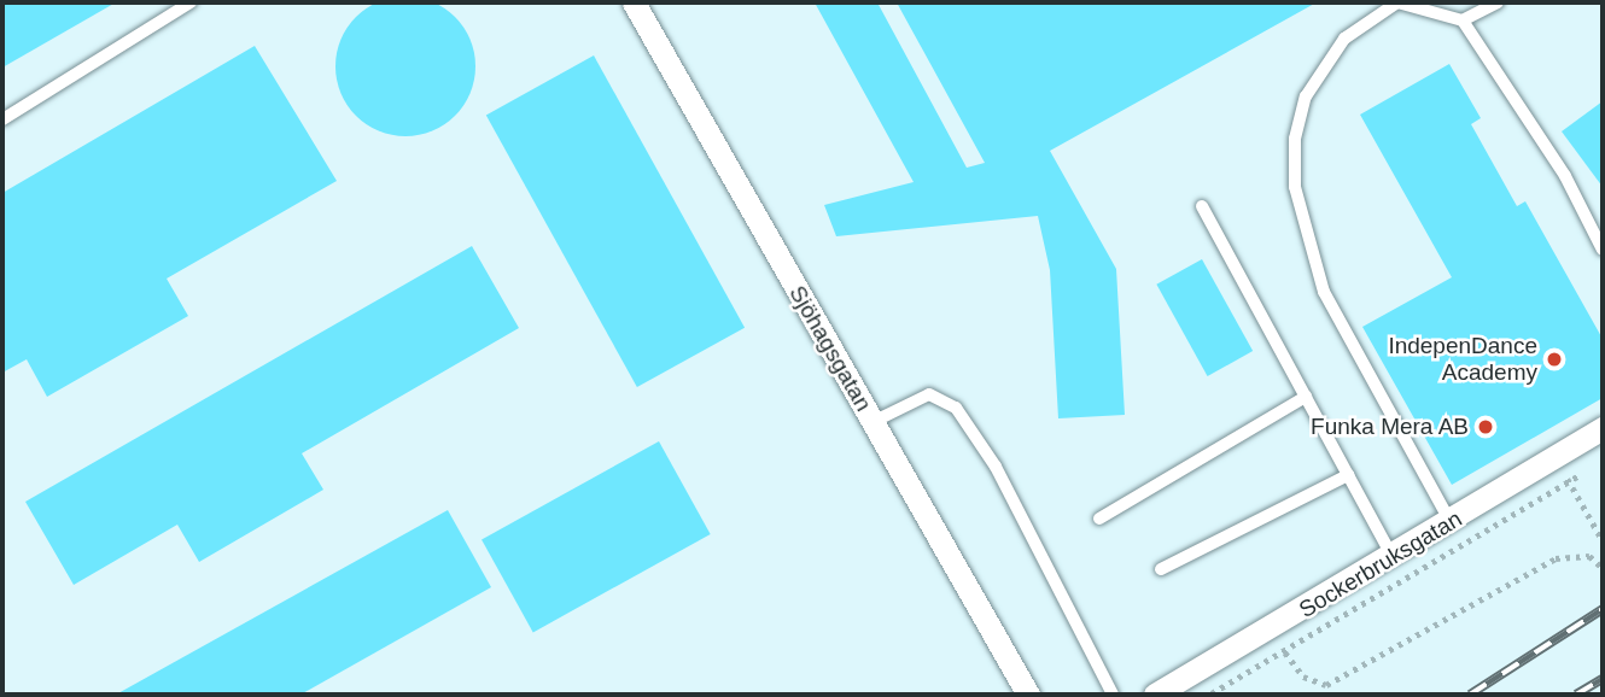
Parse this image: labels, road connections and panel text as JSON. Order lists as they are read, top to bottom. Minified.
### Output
{"streets":{"street":["Sjöhagsgatan","Sockerbruksgatan"]},"places":["IndepenDance Academy","Funka Mera AB"]}
